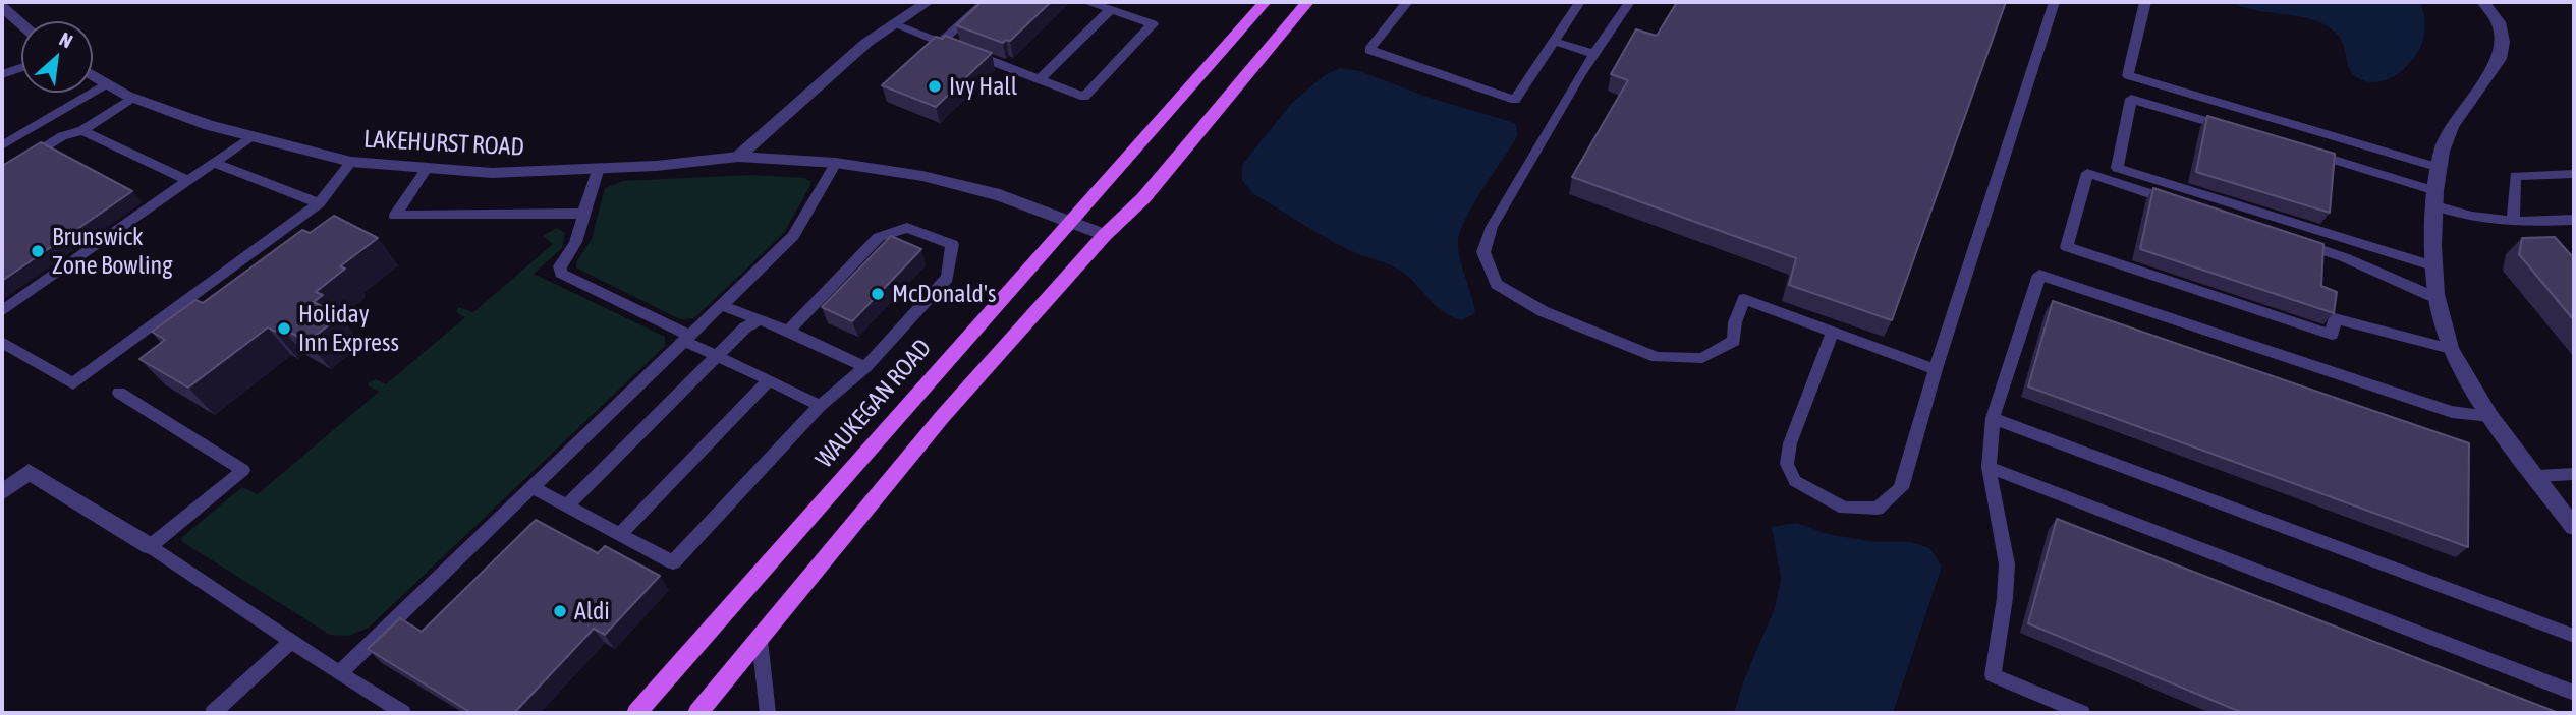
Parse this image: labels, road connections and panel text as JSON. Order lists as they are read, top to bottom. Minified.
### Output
{"streets":{"main road":["WAUKEGAN ROAD"],"street":["LAKEHURST ROAD"]},"crossings":[["LAKEHURST ROAD","WAUKEGAN ROAD"]],"places":["Ivy Hall","Brunswick Zone Bowling","McDonald's","Holiday Inn Express","Aldi"],"north":"top right"}
